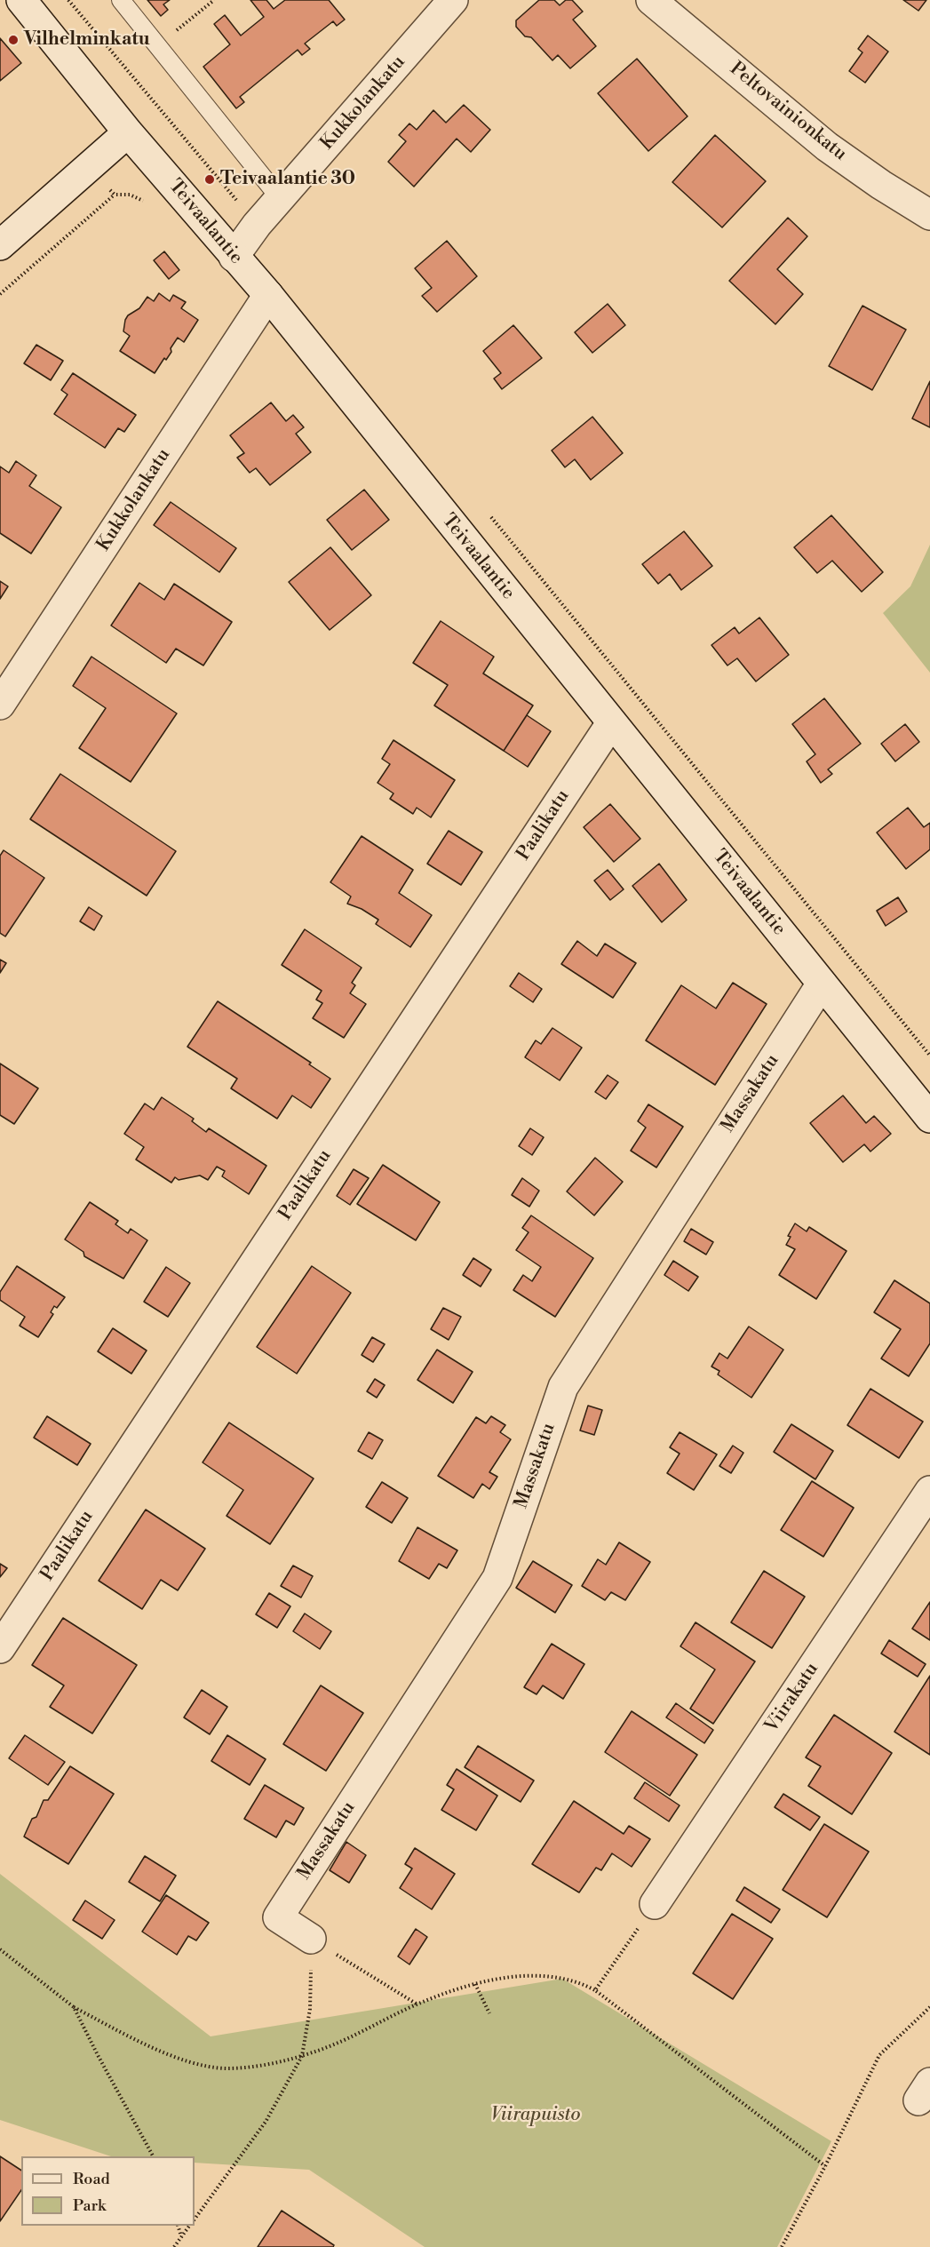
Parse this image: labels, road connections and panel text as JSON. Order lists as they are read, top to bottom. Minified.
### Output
{"streets":{"street":["Kukkolankatu","Peltovainionkatu","Teivaalantie","Paalikatu","Massakatu","Viirakatu"]},"crossings":[["Kukkolankatu","Teivaalantie"],["Teivaalantie","Paalikatu"],["Teivaalantie","Massakatu"]],"parks":["Viirapuisto"],"places":["Vilhelminkatu","Teivaalantie 30"],"legend":["Road","Park"]}
